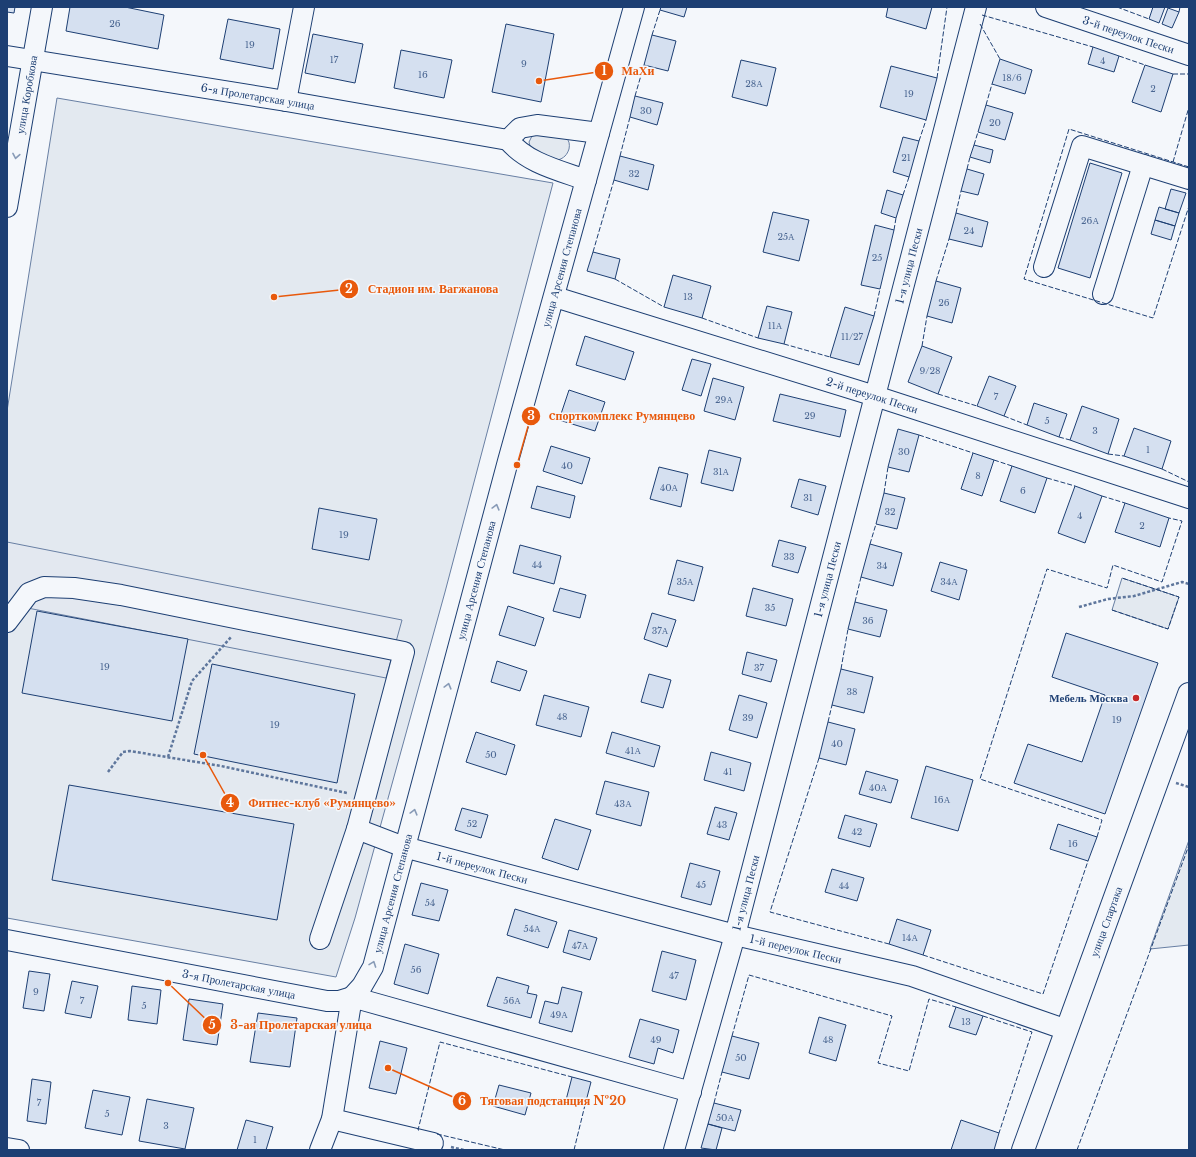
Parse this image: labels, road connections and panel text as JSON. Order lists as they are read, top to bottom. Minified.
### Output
{"streets":{"main road":["улица Спартака"],"street":["3-й переулок Пески","улица Коробкова","6-я Пролетарская улица","1-я улица Пески","улица Арсения Степанова","2-й переулок Пески","1-й переулок Пески","3-я Пролетарская улица"]},"crossings":[["улица Коробкова","6-я Пролетарская улица"],["1-я улица Пески","2-й переулок Пески"],["1-я улица Пески","1-й переулок Пески"],["улица Арсения Степанова","2-й переулок Пески"],["улица Арсения Степанова","1-й переулок Пески"],["улица Арсения Степанова","3-я Пролетарская улица"],["1-й переулок Пески","улица Спартака"]],"one_way":["улица Коробкова","улица Арсения Степанова"],"places":["МаХи","Стадион им. Вагжанова","cпорткомплекс Румянцево","Мебель Москва","Фитнес-клуб «Румянцево»","3-ая Пролетарская улица","Тяговая подстанция №20"],"house_numbers":["26","19","17","4","9","16","18/6","28А","2","19","30","20","21","32","26А","24","25А","25","13","26","11А","11/27","9/28","7","29А","29","5","3","1","30","40","31А","8","40А","6","31","32","4","2","19","33","44","34","35А","34А","35","36","37А","19","37","38","48","39","19","19","40","41А","50","41","40А","16А","43А","52","43","42","16","45","44","54","54А","14А","47А","56","47","9","7","56А","5","49А","13","49","48","50","7","5","50А","3","1"]}
